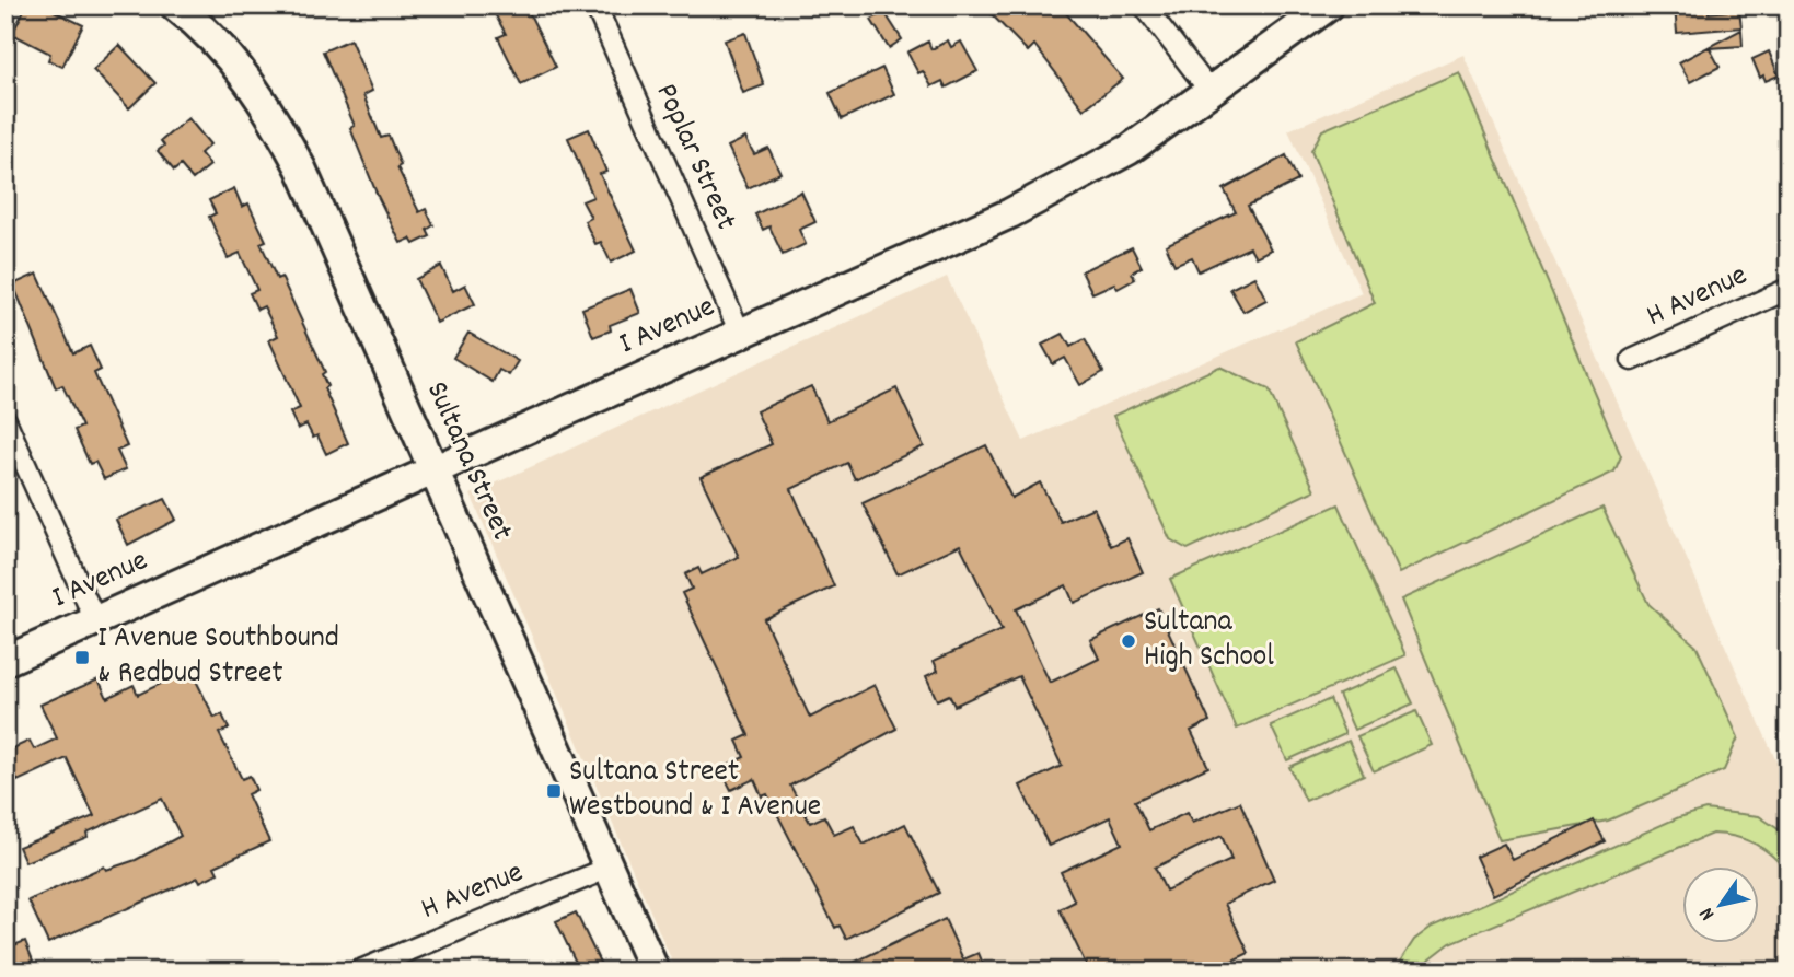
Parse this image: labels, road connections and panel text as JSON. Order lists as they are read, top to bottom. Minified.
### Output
{"streets":{"main road":["I Avenue","Sultana Street"],"street":["Poplar Street","H Avenue"]},"crossings":[["Poplar Street","I Avenue"],["H Avenue","Sultana Street"],["I Avenue","Sultana Street"]],"places":{"other":["Sultana High School"],"transit":["I Avenue Southbound & Redbud Street","Sultana Street Westbound & I Avenue"]},"north":"bottom left"}
